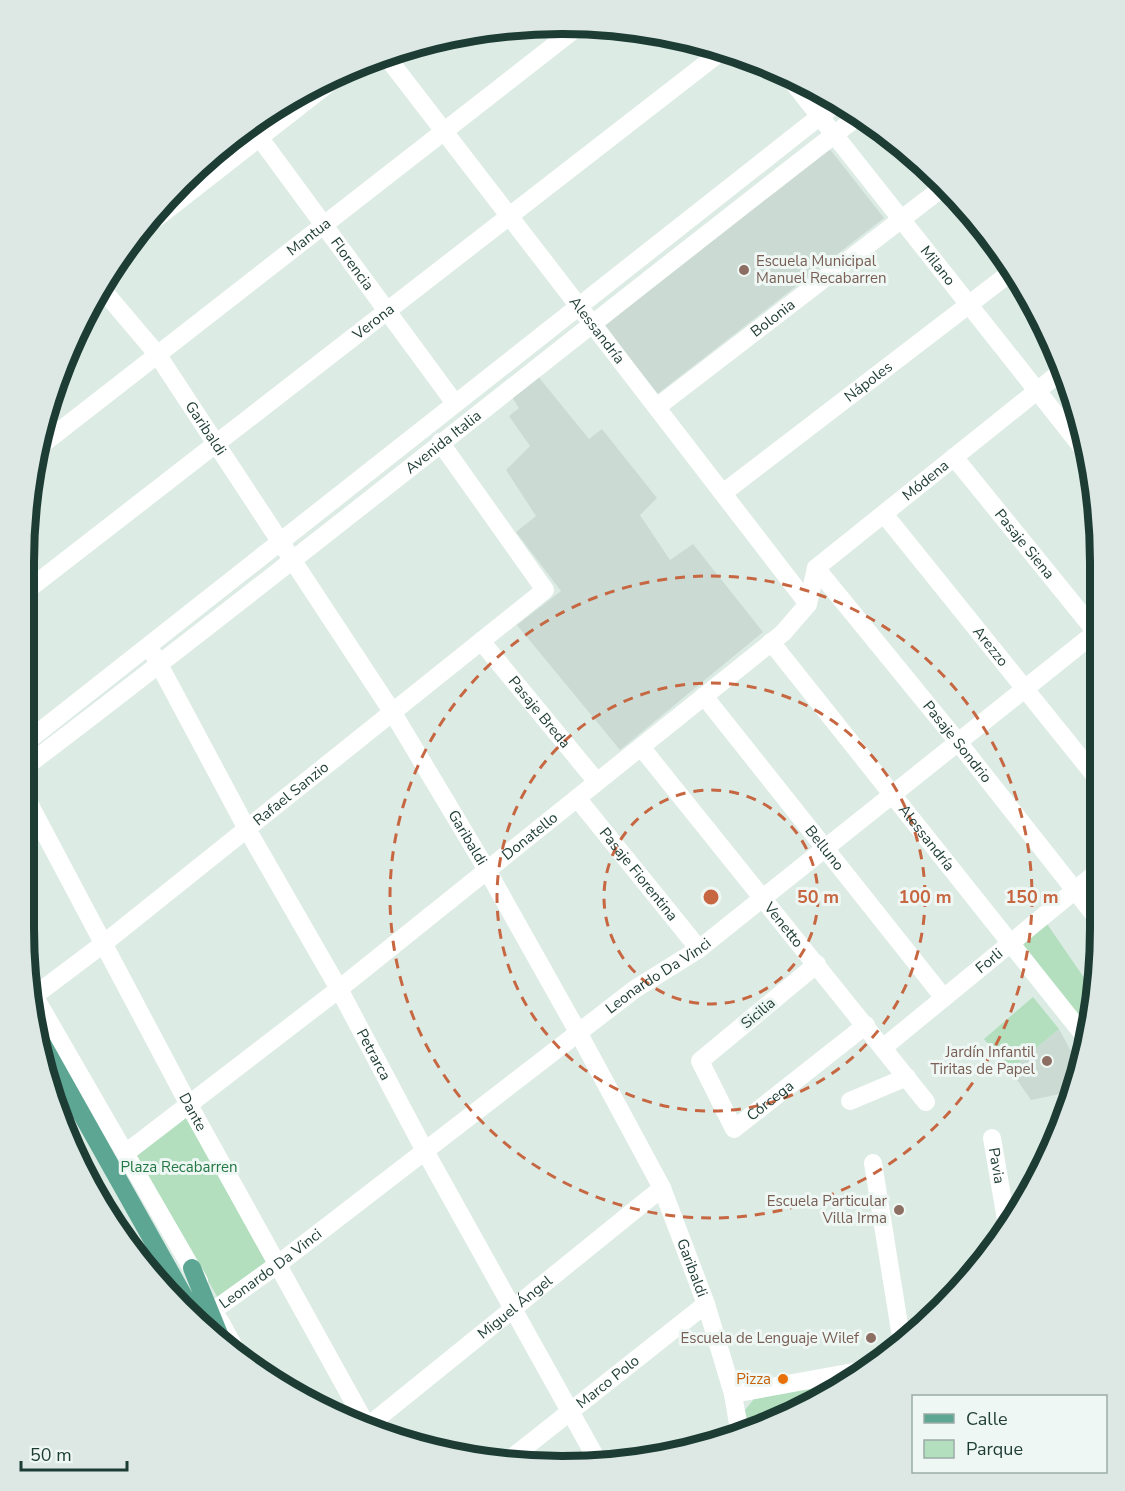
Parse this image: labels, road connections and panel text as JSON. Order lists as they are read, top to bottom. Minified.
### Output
{"streets":{"street":["Mantua","Florencia","Milano","Bolonia","Verona","Alessandría","Nápoles","Garibaldi","Avenida Italia","Módena","Pasaje Siena","Arezzo","Pasaje Breda","Pasaje Sondrio","Rafael Sanzio","Donatello","Belluno","Pasaje Fiorentina","Venetto","Forli","Leonardo Da Vinci","Sicilia","Petrarca","Córcega","Dante","Pavia","Miguel Ángel","Marco Polo"]},"crossings":[["Mantua","Florencia"],["Mantua","Alessandría"],["Mantua","Garibaldi"],["Florencia","Verona"],["Florencia","Avenida Italia"],["Milano","Bolonia"],["Milano","Nápoles"],["Milano","Avenida Italia"],["Milano","Módena"],["Bolonia","Alessandría"],["Verona","Alessandría"],["Verona","Garibaldi"],["Alessandría","Nápoles"],["Alessandría","Avenida Italia"],["Alessandría","Donatello"],["Alessandría","Forli"],["Alessandría","Leonardo Da Vinci"],["Garibaldi","Avenida Italia"],["Garibaldi","Rafael Sanzio"],["Garibaldi","Donatello"],["Garibaldi","Leonardo Da Vinci"],["Garibaldi","Miguel Ángel"],["Garibaldi","Marco Polo"],["Avenida Italia","Rafael Sanzio"],["Avenida Italia","Petrarca"],["Módena","Pasaje Siena"],["Módena","Arezzo"],["Módena","Pasaje Sondrio"],["Arezzo","Leonardo Da Vinci"],["Pasaje Breda","Rafael Sanzio"],["Pasaje Breda","Donatello"],["Pasaje Sondrio","Forli"],["Pasaje Sondrio","Leonardo Da Vinci"],["Rafael Sanzio","Petrarca"],["Rafael Sanzio","Dante"],["Donatello","Belluno"],["Donatello","Pasaje Fiorentina"],["Donatello","Venetto"],["Donatello","Petrarca"],["Donatello","Dante"],["Belluno","Forli"],["Belluno","Leonardo Da Vinci"],["Pasaje Fiorentina","Leonardo Da Vinci"],["Venetto","Forli"],["Venetto","Leonardo Da Vinci"],["Venetto","Sicilia"],["Venetto","Córcega"],["Leonardo Da Vinci","Petrarca"],["Leonardo Da Vinci","Dante"],["Sicilia","Córcega"],["Petrarca","Miguel Ángel"],["Petrarca","Marco Polo"]],"parks":["Plaza Recabarren"],"places":["Escuela Municipal Manuel Recabarren","Jardín Infantil Tiritas de Papel","Escuela Particular Villa Irma","Escuela de Lenguaje Wilef","Pizza"],"legend":["Calle","Parque"],"scale_bar":"50 m","rings":["50 m","100 m","150 m"]}
